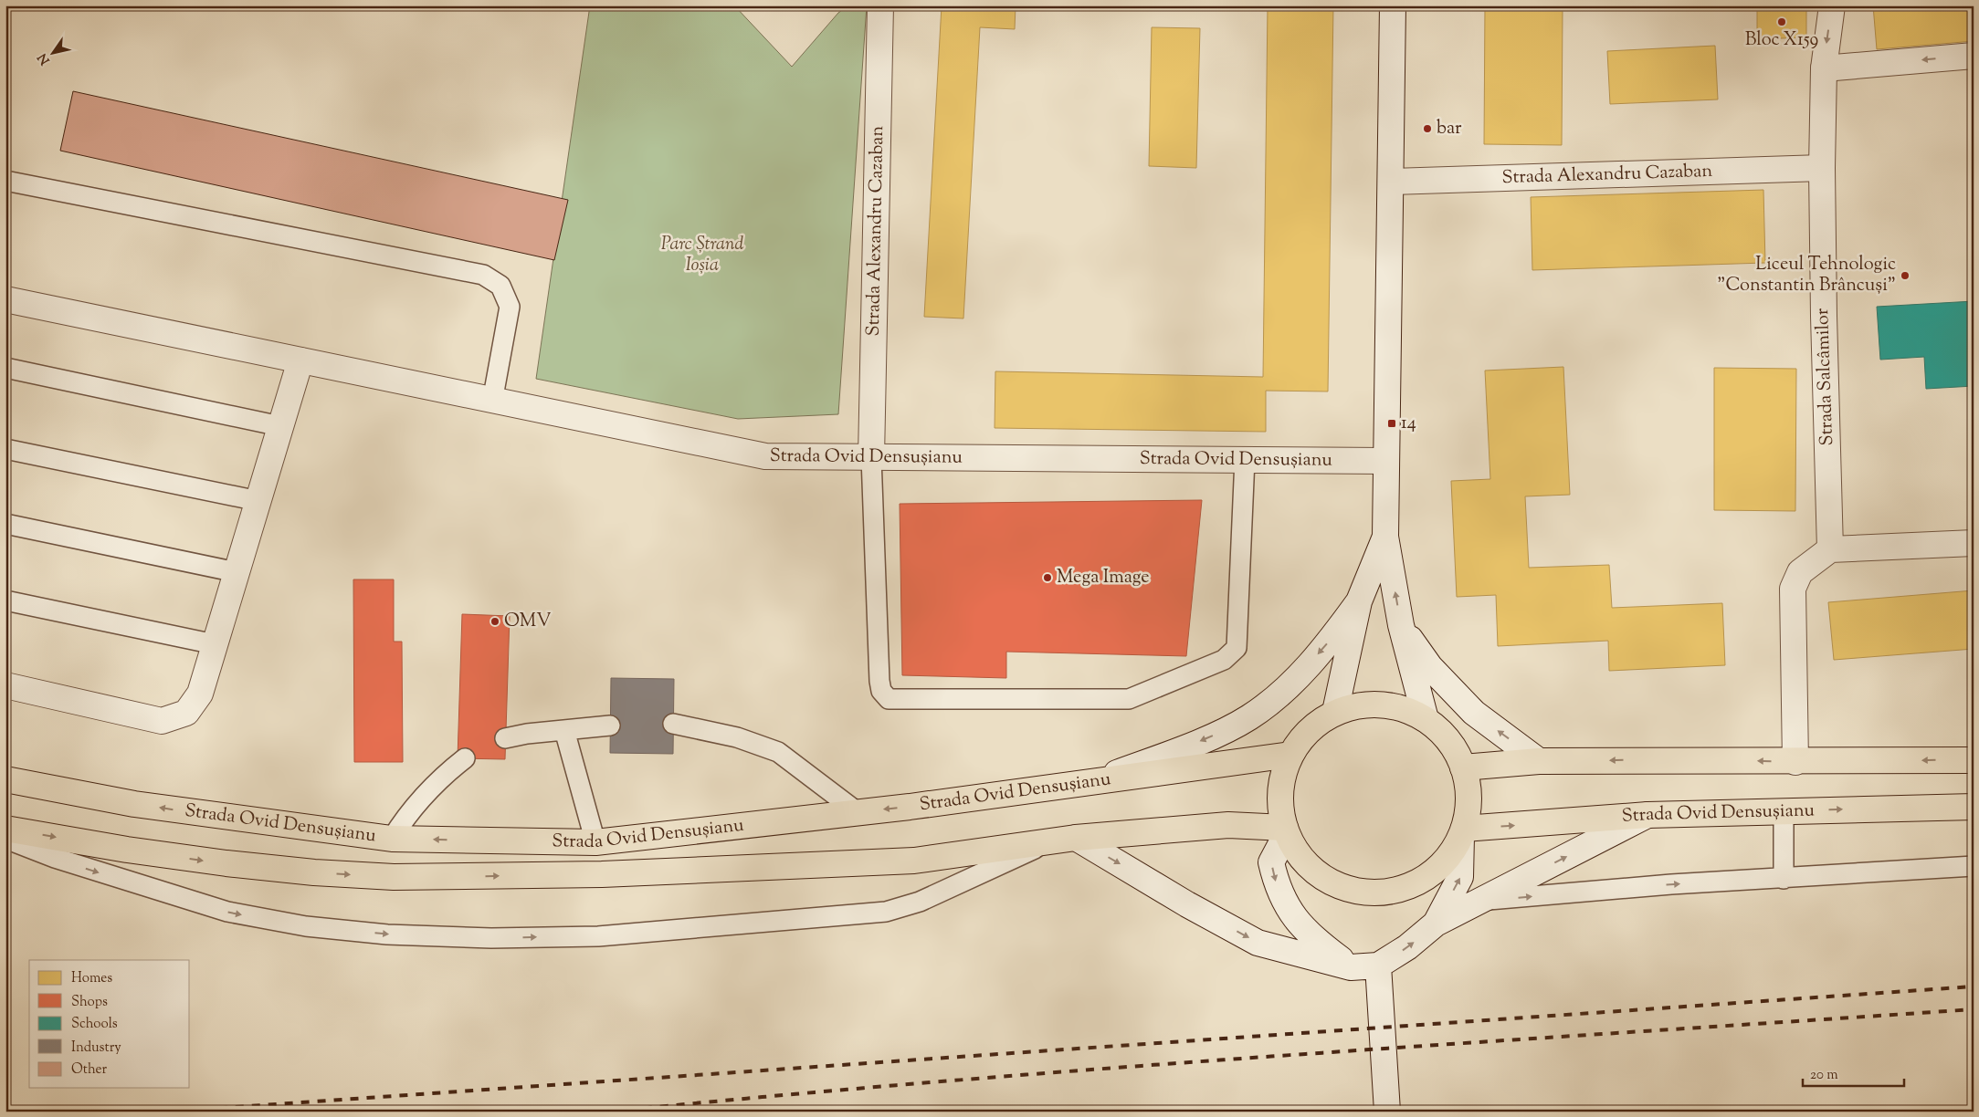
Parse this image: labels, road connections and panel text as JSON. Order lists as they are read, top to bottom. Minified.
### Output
{"streets":{"main road":["Strada Ovid Densușianu"],"street":["Strada Alexandru Cazaban","Strada Salcâmilor"]},"crossings":[["Strada Alexandru Cazaban","Strada Salcâmilor"],["Strada Alexandru Cazaban","Strada Ovid Densușianu"]],"parks":["Parc Ștrand Ioșia"],"places":{"other":["Bloc X159","bar","Liceul Tehnologic \"Constantin Brâncuși\"","Mega Image","OMV"],"transit":["14"]},"legend":["Homes","Shops","Schools","Industry","Other"],"scale_bar":"20 m","north":"bottom left"}
